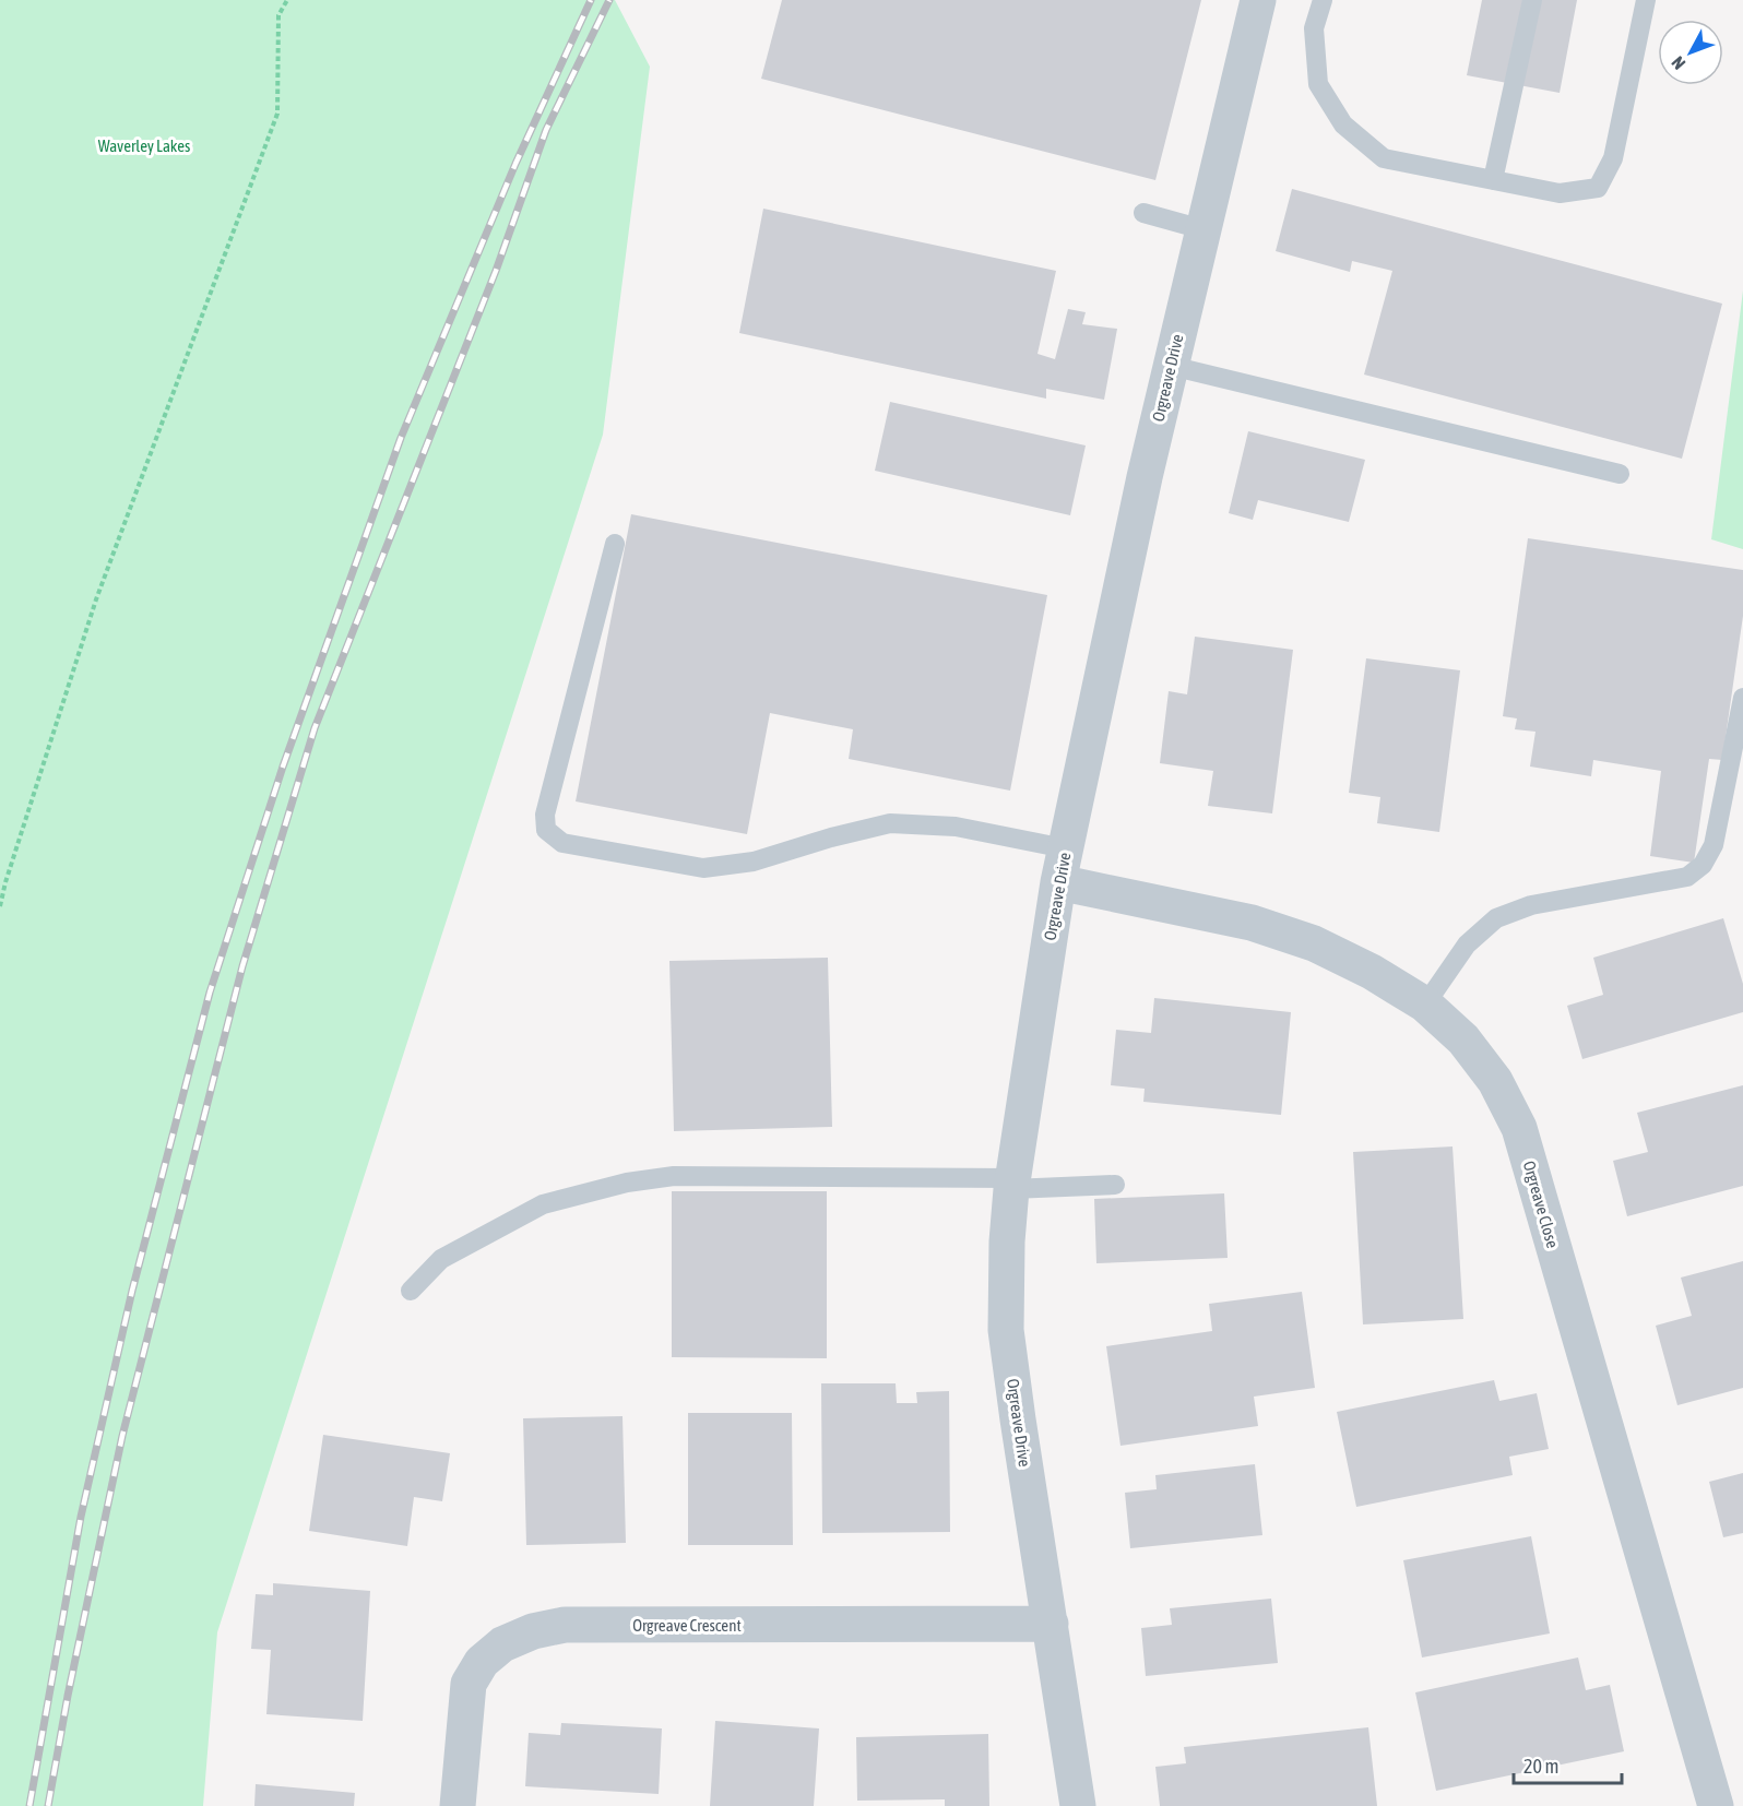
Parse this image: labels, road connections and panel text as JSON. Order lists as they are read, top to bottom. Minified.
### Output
{"streets":{"street":["Orgreave Drive","Orgreave Close","Orgreave Crescent"]},"crossings":[["Orgreave Drive","Orgreave Close"],["Orgreave Drive","Orgreave Crescent"]],"parks":["Waverley Lakes"],"scale_bar":"20 m","north":"bottom left"}
